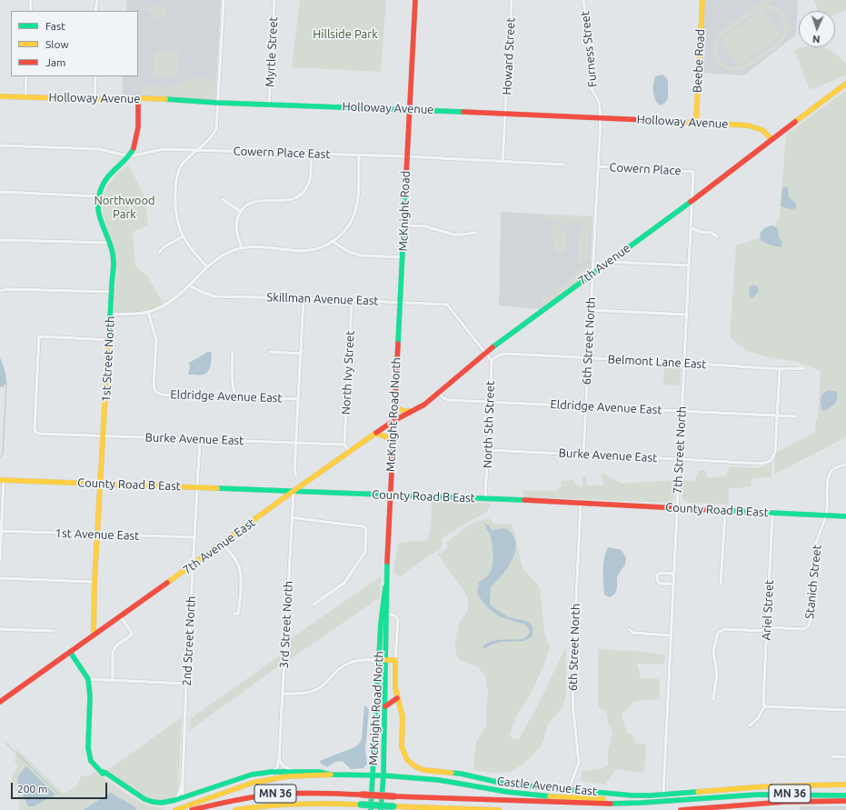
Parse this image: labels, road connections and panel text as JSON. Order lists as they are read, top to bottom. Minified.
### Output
{"streets":{"main road":["Beebe Road","Holloway Avenue","McKnight Road","7th Avenue","1st Street North","McKnight Road North","County Road B East","7th Avenue East","Castle Avenue East","MN 36"],"street":["Furness Street","Myrtle Street","Howard Street","Cowern Place East","Cowern Place","Skillman Avenue East","6th Street North","Belmont Lane East","North Ivy Street","Eldridge Avenue East","North 5th Street","Burke Avenue East","7th Street North","1st Avenue East","Stanich Street","Ariel Street","3rd Street North","2nd Street North"]},"crossings":[["Furness Street","Holloway Avenue"],["Furness Street","6th Street North"],["Myrtle Street","Holloway Avenue"],["Howard Street","Holloway Avenue"],["Beebe Road","Holloway Avenue"],["Holloway Avenue","McKnight Road"],["Holloway Avenue","7th Avenue"],["Holloway Avenue","6th Street North"],["Holloway Avenue","1st Street North"],["Cowern Place East","McKnight Road"],["Cowern Place East","1st Street North"],["Cowern Place","6th Street North"],["Cowern Place","7th Street North"],["McKnight Road","McKnight Road North"],["7th Avenue","Skillman Avenue East"],["7th Avenue","6th Street North"],["7th Avenue","Eldridge Avenue East"],["7th Avenue","7th Street North"],["7th Avenue","7th Avenue East"],["Skillman Avenue East","North Ivy Street"],["Skillman Avenue East","McKnight Road North"],["6th Street North","Belmont Lane East"],["6th Street North","Eldridge Avenue East"],["6th Street North","Burke Avenue East"],["6th Street North","County Road B East"],["6th Street North","Castle Avenue East"],["1st Street North","Burke Avenue East"],["1st Street North","County Road B East"],["1st Street North","1st Avenue East"],["1st Street North","7th Avenue East"],["Belmont Lane East","North 5th Street"],["Belmont Lane East","7th Street North"],["North Ivy Street","Burke Avenue East"],["Eldridge Avenue East","North 5th Street"],["Eldridge Avenue East","Burke Avenue East"],["Eldridge Avenue East","7th Street North"],["Eldridge Avenue East","7th Avenue East"],["McKnight Road North","County Road B East"],["McKnight Road North","7th Avenue East"],["McKnight Road North","Castle Avenue East"],["North 5th Street","Burke Avenue East"],["North 5th Street","County Road B East"],["Burke Avenue East","7th Street North"],["Burke Avenue East","2nd Street North"],["7th Street North","County Road B East"],["7th Street North","Castle Avenue East"],["County Road B East","7th Avenue East"],["County Road B East","Stanich Street"],["County Road B East","Ariel Street"],["County Road B East","3rd Street North"],["County Road B East","2nd Street North"],["1st Avenue East","2nd Street North"],["7th Avenue East","3rd Street North"],["7th Avenue East","2nd Street North"],["Stanich Street","Ariel Street"]],"parks":["Hillside Park","Northwood Park"],"legend":["Fast","Slow","Jam"],"scale_bar":"200 m","north":"bottom"}
